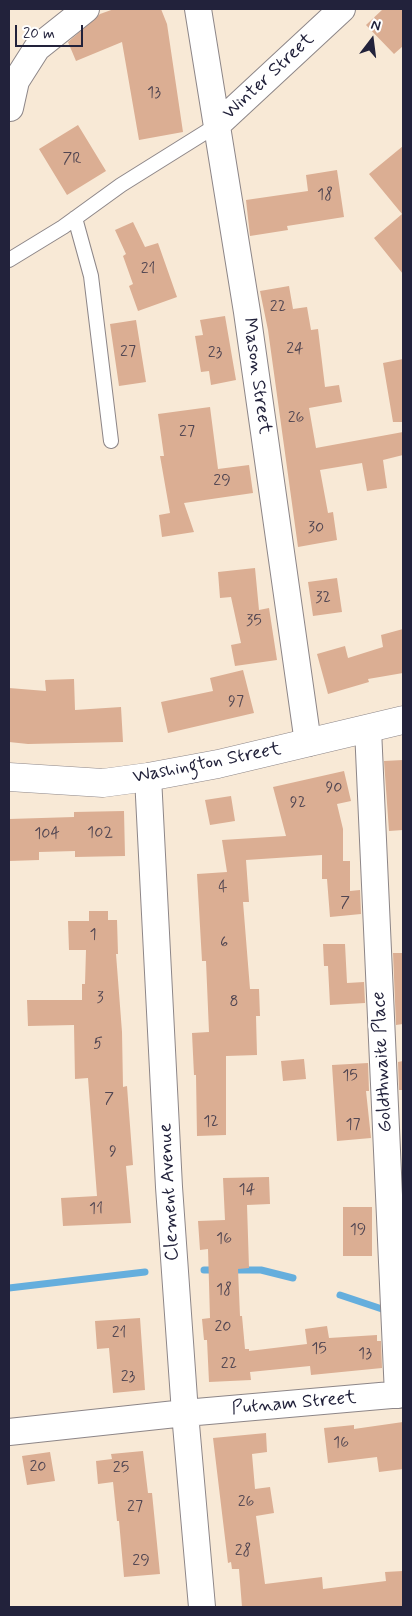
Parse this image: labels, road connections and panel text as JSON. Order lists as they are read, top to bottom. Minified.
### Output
{"streets":{"main road":["Washington Street"],"street":["Winter Street","Mason Street","Goldthwaite Place","Clement Avenue","Putnam Street"]},"crossings":[["Winter Street","Mason Street"],["Mason Street","Washington Street"],["Washington Street","Goldthwaite Place"],["Washington Street","Clement Avenue"],["Goldthwaite Place","Putnam Street"],["Clement Avenue","Putnam Street"]],"house_numbers":["13","7R","18","21","22","24","27","23","26","27","29","30","32","35","97","90","92","102","104","4","7","1","6","3","8","5","15","7","12","17","9","14","11","19","16","18","20","21","15","13","22","23","16","20","25","26","27","28","29"],"scale_bar":"20 m","north":"top"}
